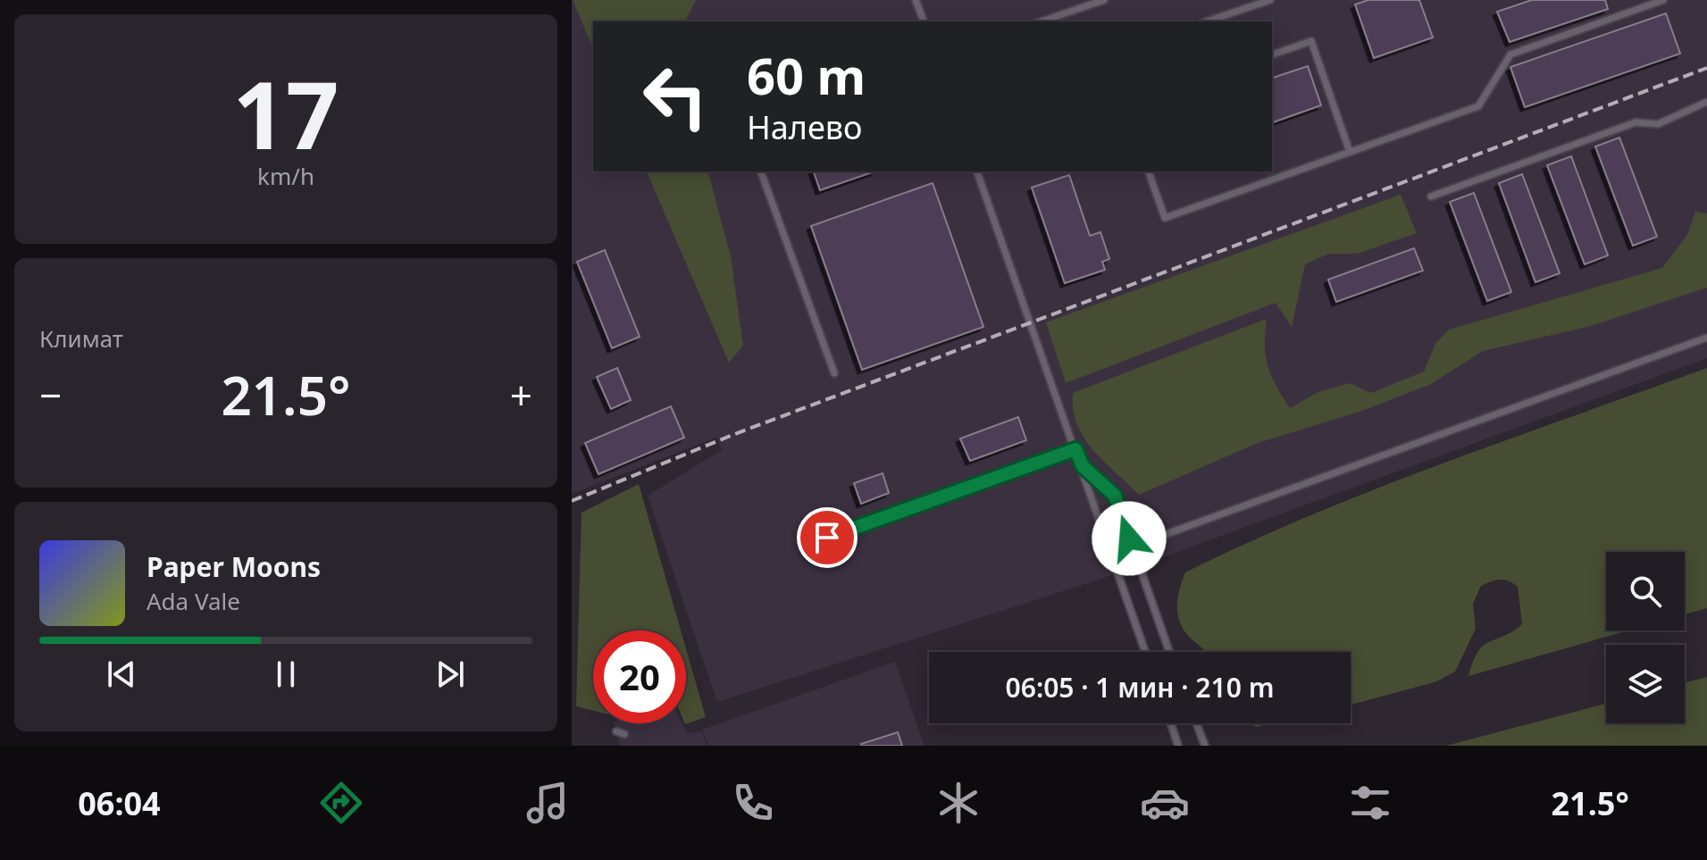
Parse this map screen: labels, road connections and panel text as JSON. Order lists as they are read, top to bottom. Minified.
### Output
{"page":{"tile":[["17","km/h"],"Климат"],"turn":["60 m","Налево"],"heat":["−","21.5°","+"],"song":["Paper Moons","Ada Vale"],"limit":"20","trip":"06:05 · 1 мин · 210 m","tabs":["06:04","21.5°"]}}
